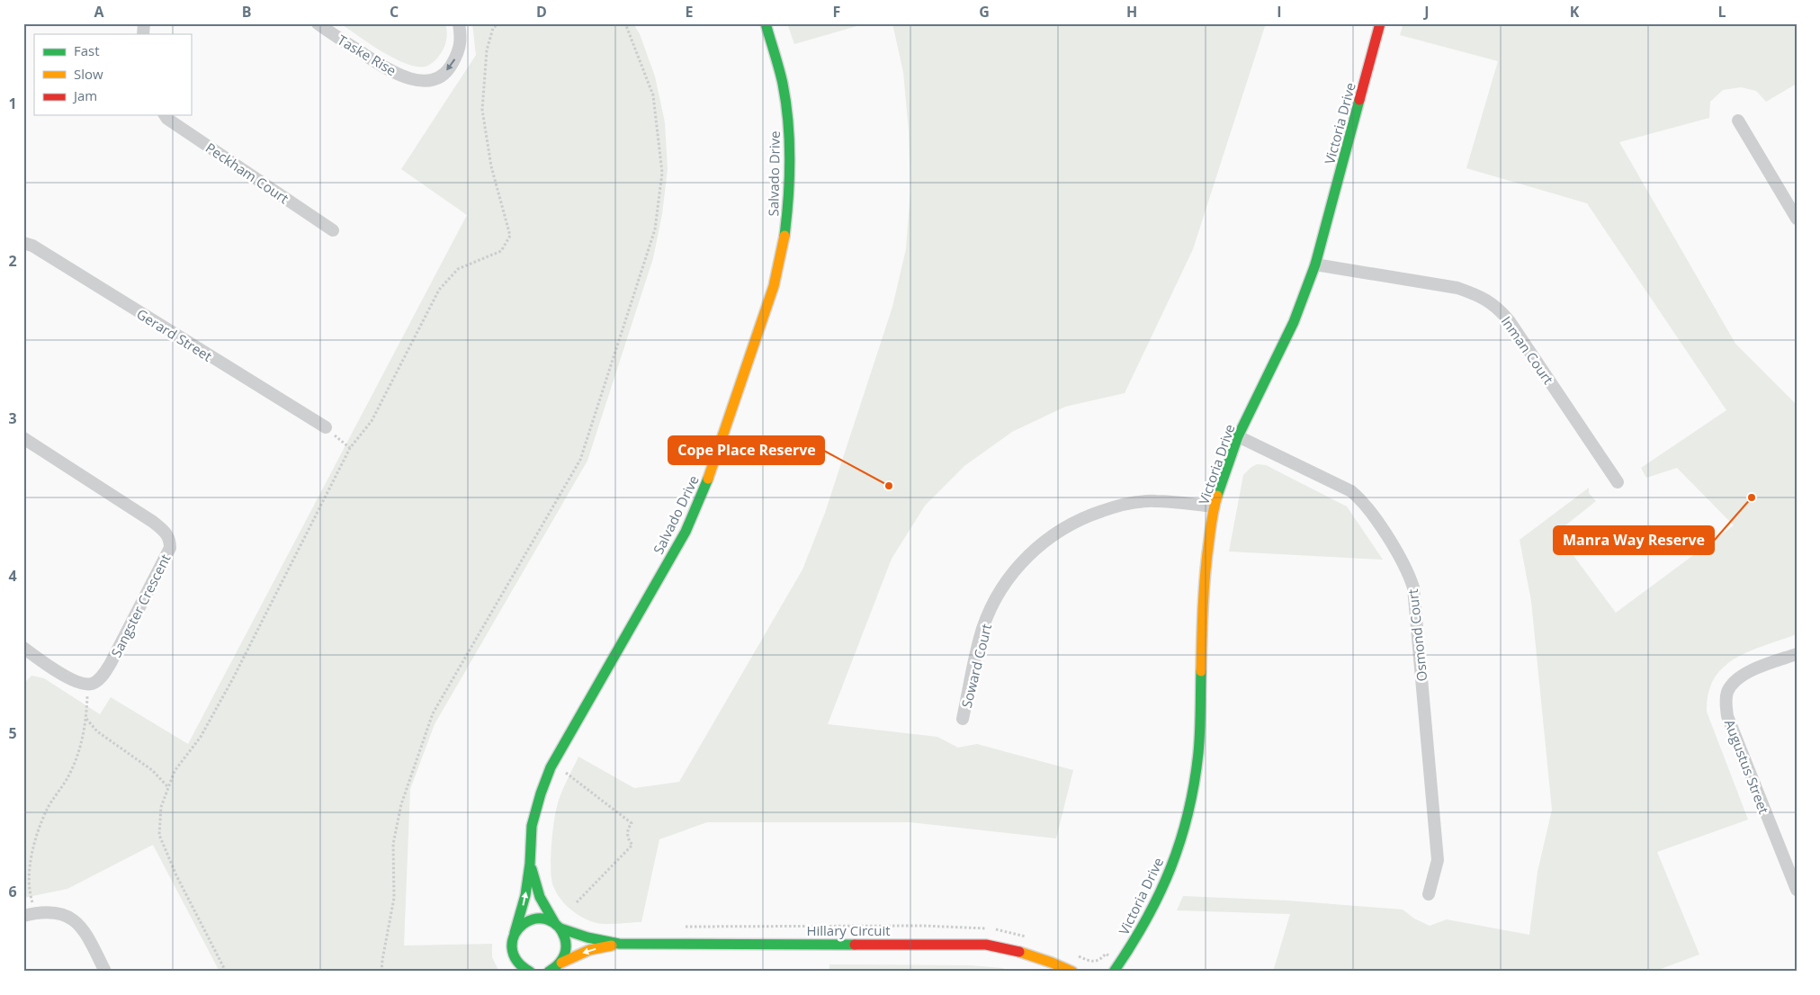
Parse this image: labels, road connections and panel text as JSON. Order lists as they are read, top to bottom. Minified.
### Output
{"streets":{"street":["Taske Rise","Victoria Drive","Peckham Court","Salvado Drive","Gerard Street","Inman Court","Sangster Crescent","Osmond Court","Soward Court","Augustus Street","Hillary Circuit"]},"crossings":[["Victoria Drive","Inman Court"],["Victoria Drive","Osmond Court"],["Victoria Drive","Soward Court"],["Salvado Drive","Hillary Circuit"]],"places":["Cope Place Reserve","Manra Way Reserve"],"legend":["Fast","Slow","Jam"],"grid":{"columns":["A","B","C","D","E","F","G","H","I","J","K","L"],"rows":["1","2","3","4","5","6"]}}
